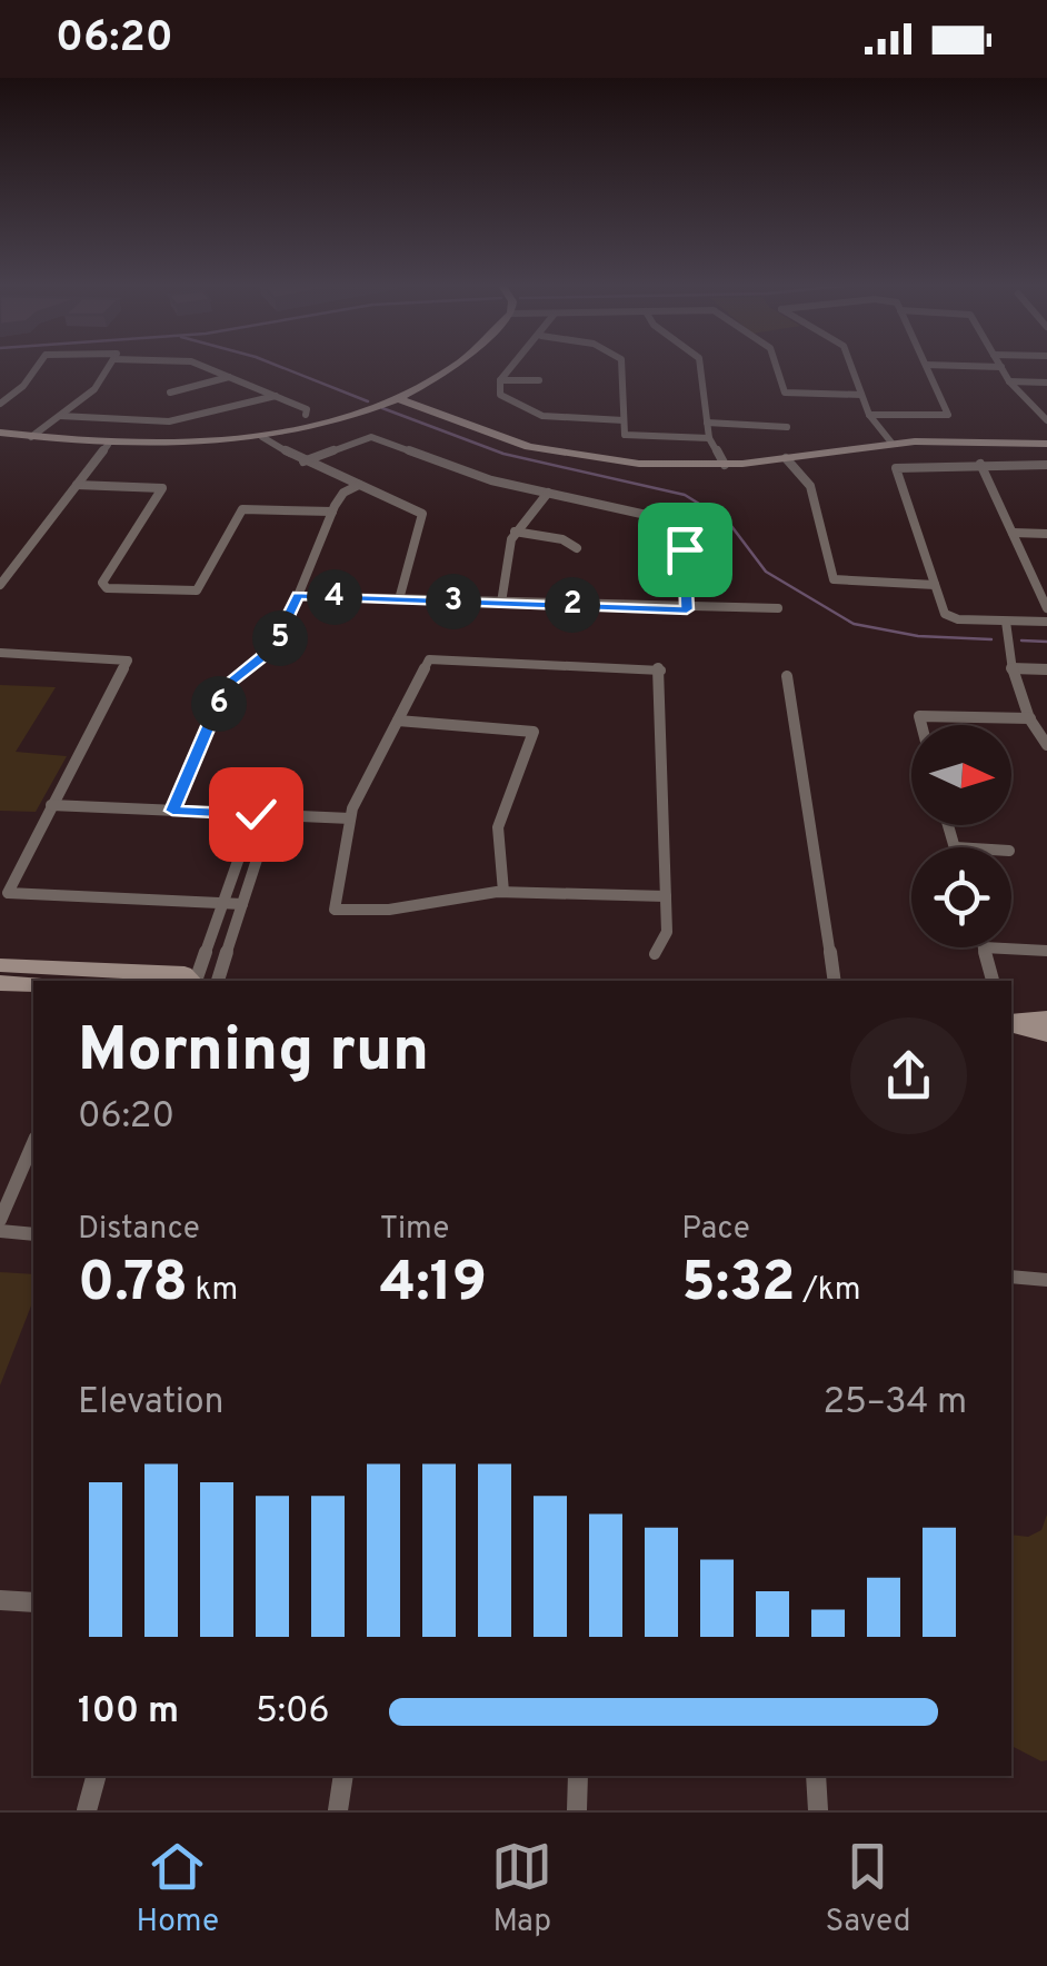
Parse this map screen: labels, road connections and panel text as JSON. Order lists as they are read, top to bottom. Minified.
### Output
{"north":"right","page":{"status":"06:20","pins":["4","3","2","5","6"],"heading":["Morning run","06:20"],"stats":[["Distance","0.78 km"],["Time","4:19"],["Pace","5:32 /km"]],"chart":["Elevation","25–34 m"],"list":[{"name":"100 m","note":"5:06"}],"tabs":["Home","Map","Saved"]}}
